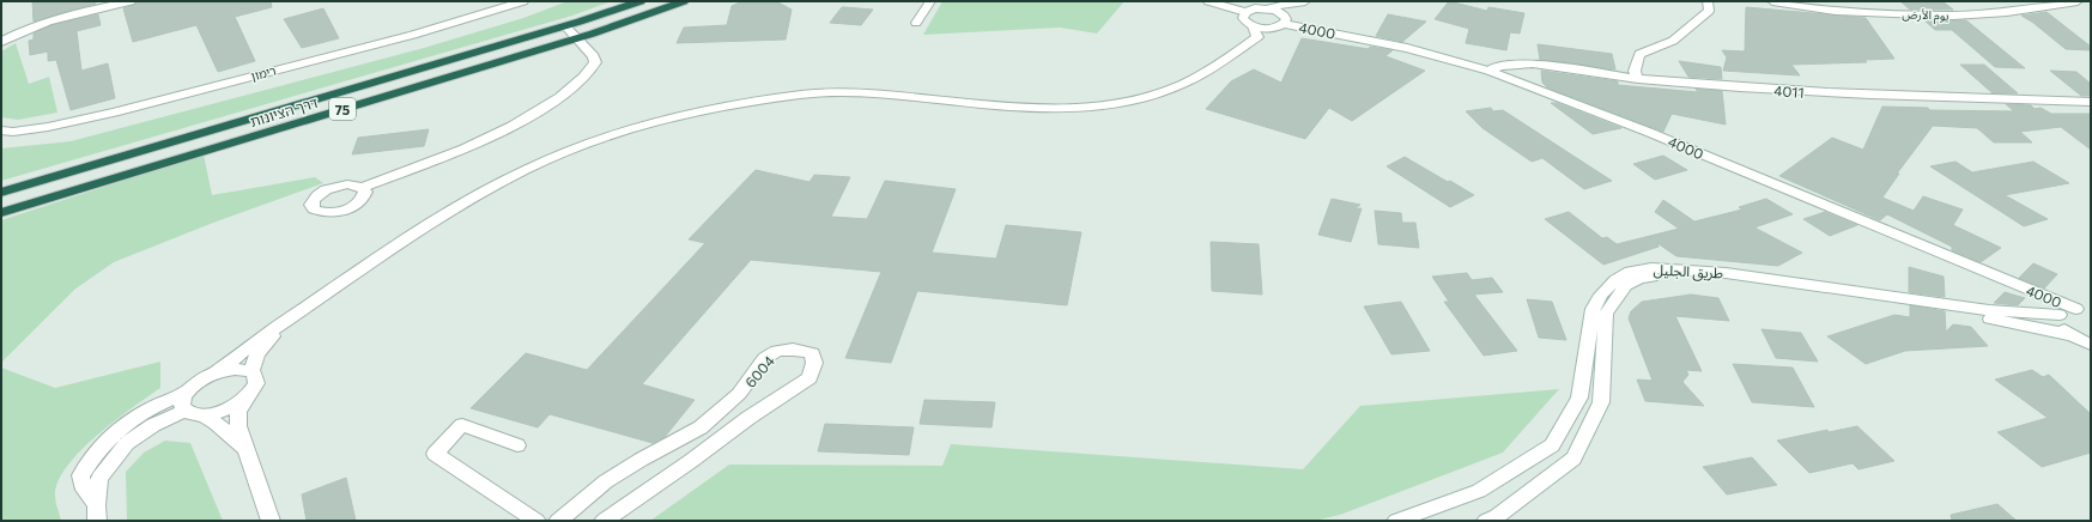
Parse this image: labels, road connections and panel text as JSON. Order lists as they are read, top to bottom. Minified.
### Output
{"streets":{"highway":["75","דרך הציונות"],"street":["يوم الأرض","4000","רימון","4011","طريق الجليل","6004"]},"crossings":[["4000","4011"],["4000","طريق الجليل"]]}
